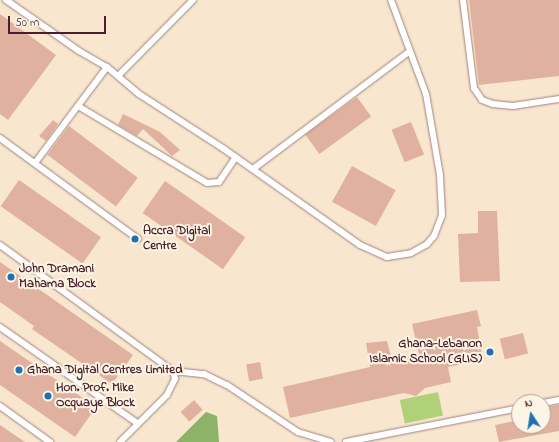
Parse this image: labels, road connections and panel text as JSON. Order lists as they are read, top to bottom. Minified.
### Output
{"places":["Accra Digital Centre","John Dramani Mahama Block","Ghana-Lebanon Islamic School (GLIS)","Ghana Digital Centres Limited","Hon. Prof. Mike Ocquaye Block"],"scale_bar":"50 m","north":"top"}
